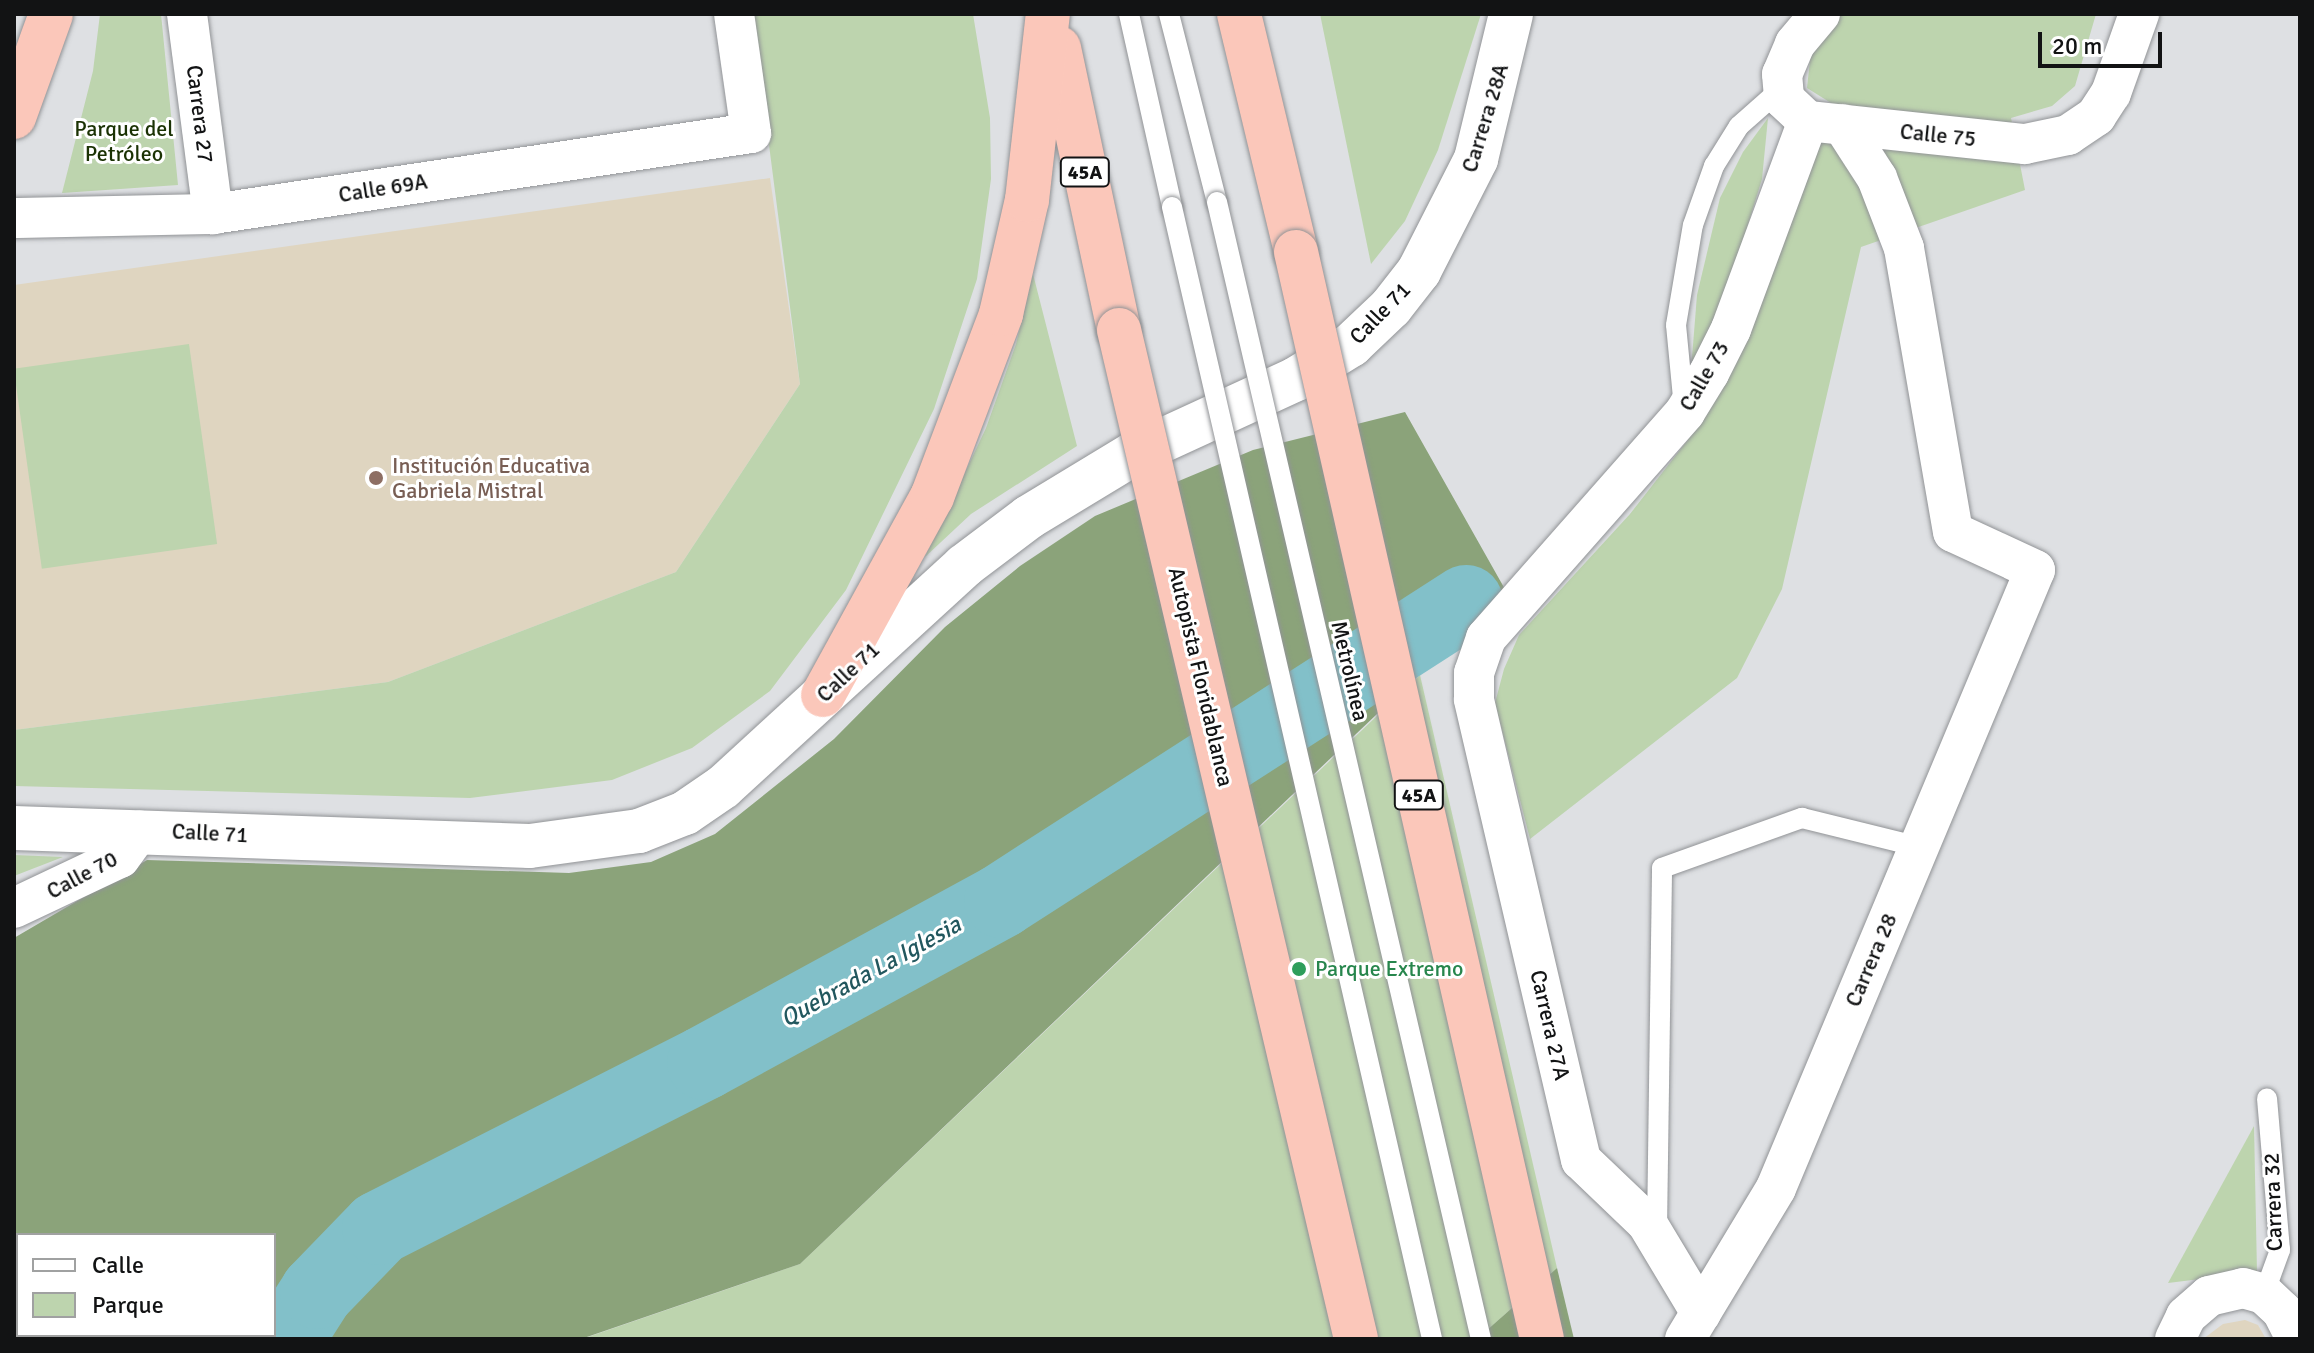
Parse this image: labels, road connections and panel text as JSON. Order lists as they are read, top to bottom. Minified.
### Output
{"streets":{"highway":["45A","Autopista Floridablanca"],"street":["Carrera 27","Carrera 28A","Calle 75","Calle 69A","Calle 71","Calle 73","Calle 70","Carrera 28","Carrera 27A"],"lane":["Metrolínea","Carrera 32"]},"crossings":[["Carrera 27","Calle 69A"],["Carrera 28A","Calle 71"],["Calle 75","Calle 73"],["Calle 75","Carrera 28"],["Calle 71","Calle 70"],["Calle 73","Carrera 28"],["Calle 73","Carrera 27A"],["Carrera 28","Carrera 27A"]],"water":["Quebrada La Iglesia"],"parks":["Parque del Petróleo"],"places":["Institución Educativa Gabriela Mistral","Parque Extremo"],"legend":["Calle","Parque"],"scale_bar":"20 m"}
